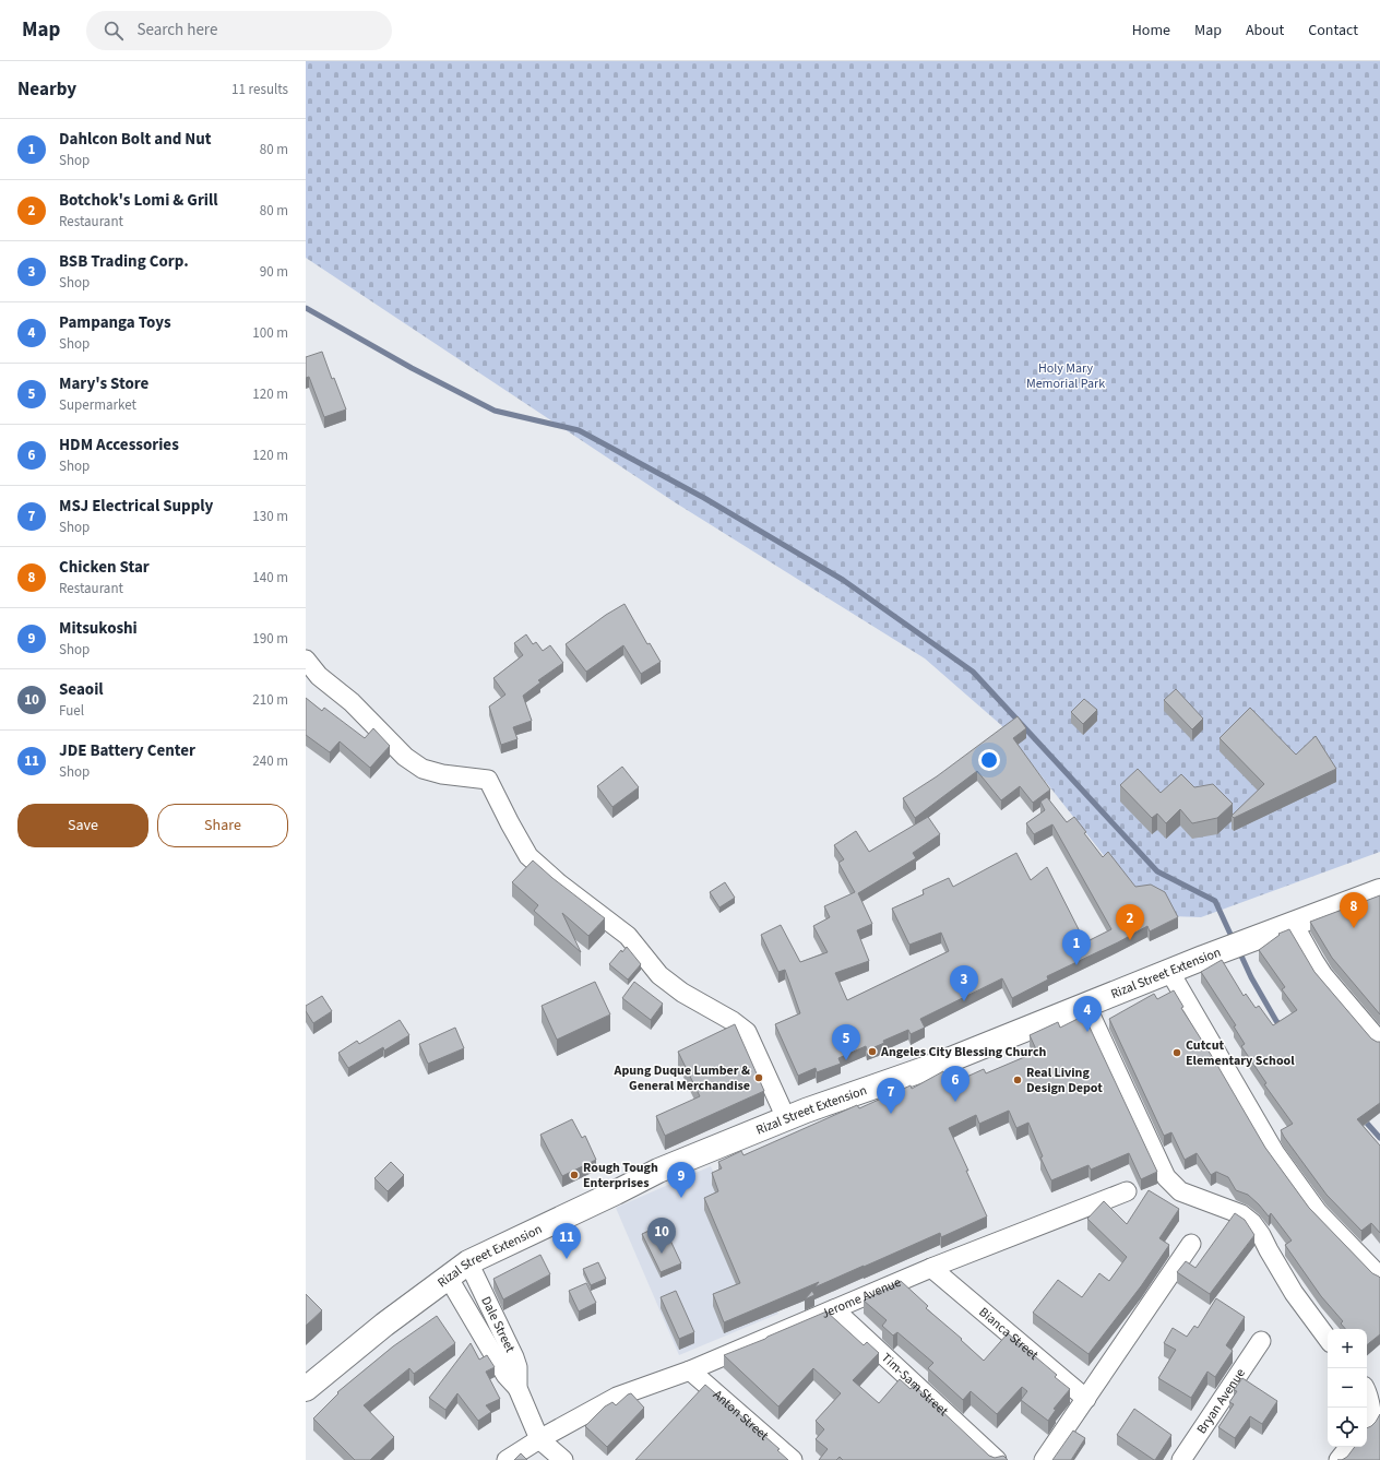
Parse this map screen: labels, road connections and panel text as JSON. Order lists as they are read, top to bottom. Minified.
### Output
{"streets":{"main road":["Rizal Street Extension"],"street":["Jerome Avenue","Dale Street","Bianca Street","Tim-Sam Street","Bryan Avenue","Anton Street"]},"crossings":[["Rizal Street Extension","Dale Street"],["Jerome Avenue","Dale Street"],["Jerome Avenue","Bianca Street"],["Jerome Avenue","Tim-Sam Street"],["Jerome Avenue","Anton Street"]],"parks":["Holy Mary Memorial Park"],"places":["Angeles City Blessing Church","Cutcut Elementary School","Apung Duque Lumber & General Merchandise","Real Living Design Depot","Rough Tough Enterprises"],"page":{"header":"Map","search":"Search here","nav":["Home","Map","About","Contact"],"heading":["Nearby","11 results"],"list":[{"mark":"1","name":"Dahlcon Bolt and Nut","note":"Shop","value":"80 m"},{"mark":"2","name":"Botchok's Lomi & Grill","note":"Restaurant","value":"80 m"},{"mark":"3","name":"BSB Trading Corp.","note":"Shop","value":"90 m"},{"mark":"4","name":"Pampanga Toys","note":"Shop","value":"100 m"},{"mark":"5","name":"Mary's Store","note":"Supermarket","value":"120 m"},{"mark":"6","name":"HDM Accessories","note":"Shop","value":"120 m"},{"mark":"7","name":"MSJ Electrical Supply","note":"Shop","value":"130 m"},{"mark":"8","name":"Chicken Star","note":"Restaurant","value":"140 m"},{"mark":"9","name":"Mitsukoshi","note":"Shop","value":"190 m"},{"mark":"10","name":"Seaoil","note":"Fuel","value":"210 m"},{"mark":"11","name":"JDE Battery Center","note":"Shop","value":"240 m"}],"buttons":["Save","Share"],"pins":["8","2","1","3","4","5","6","7","9","10","11"],"map_buttons":["+","−"]}}
